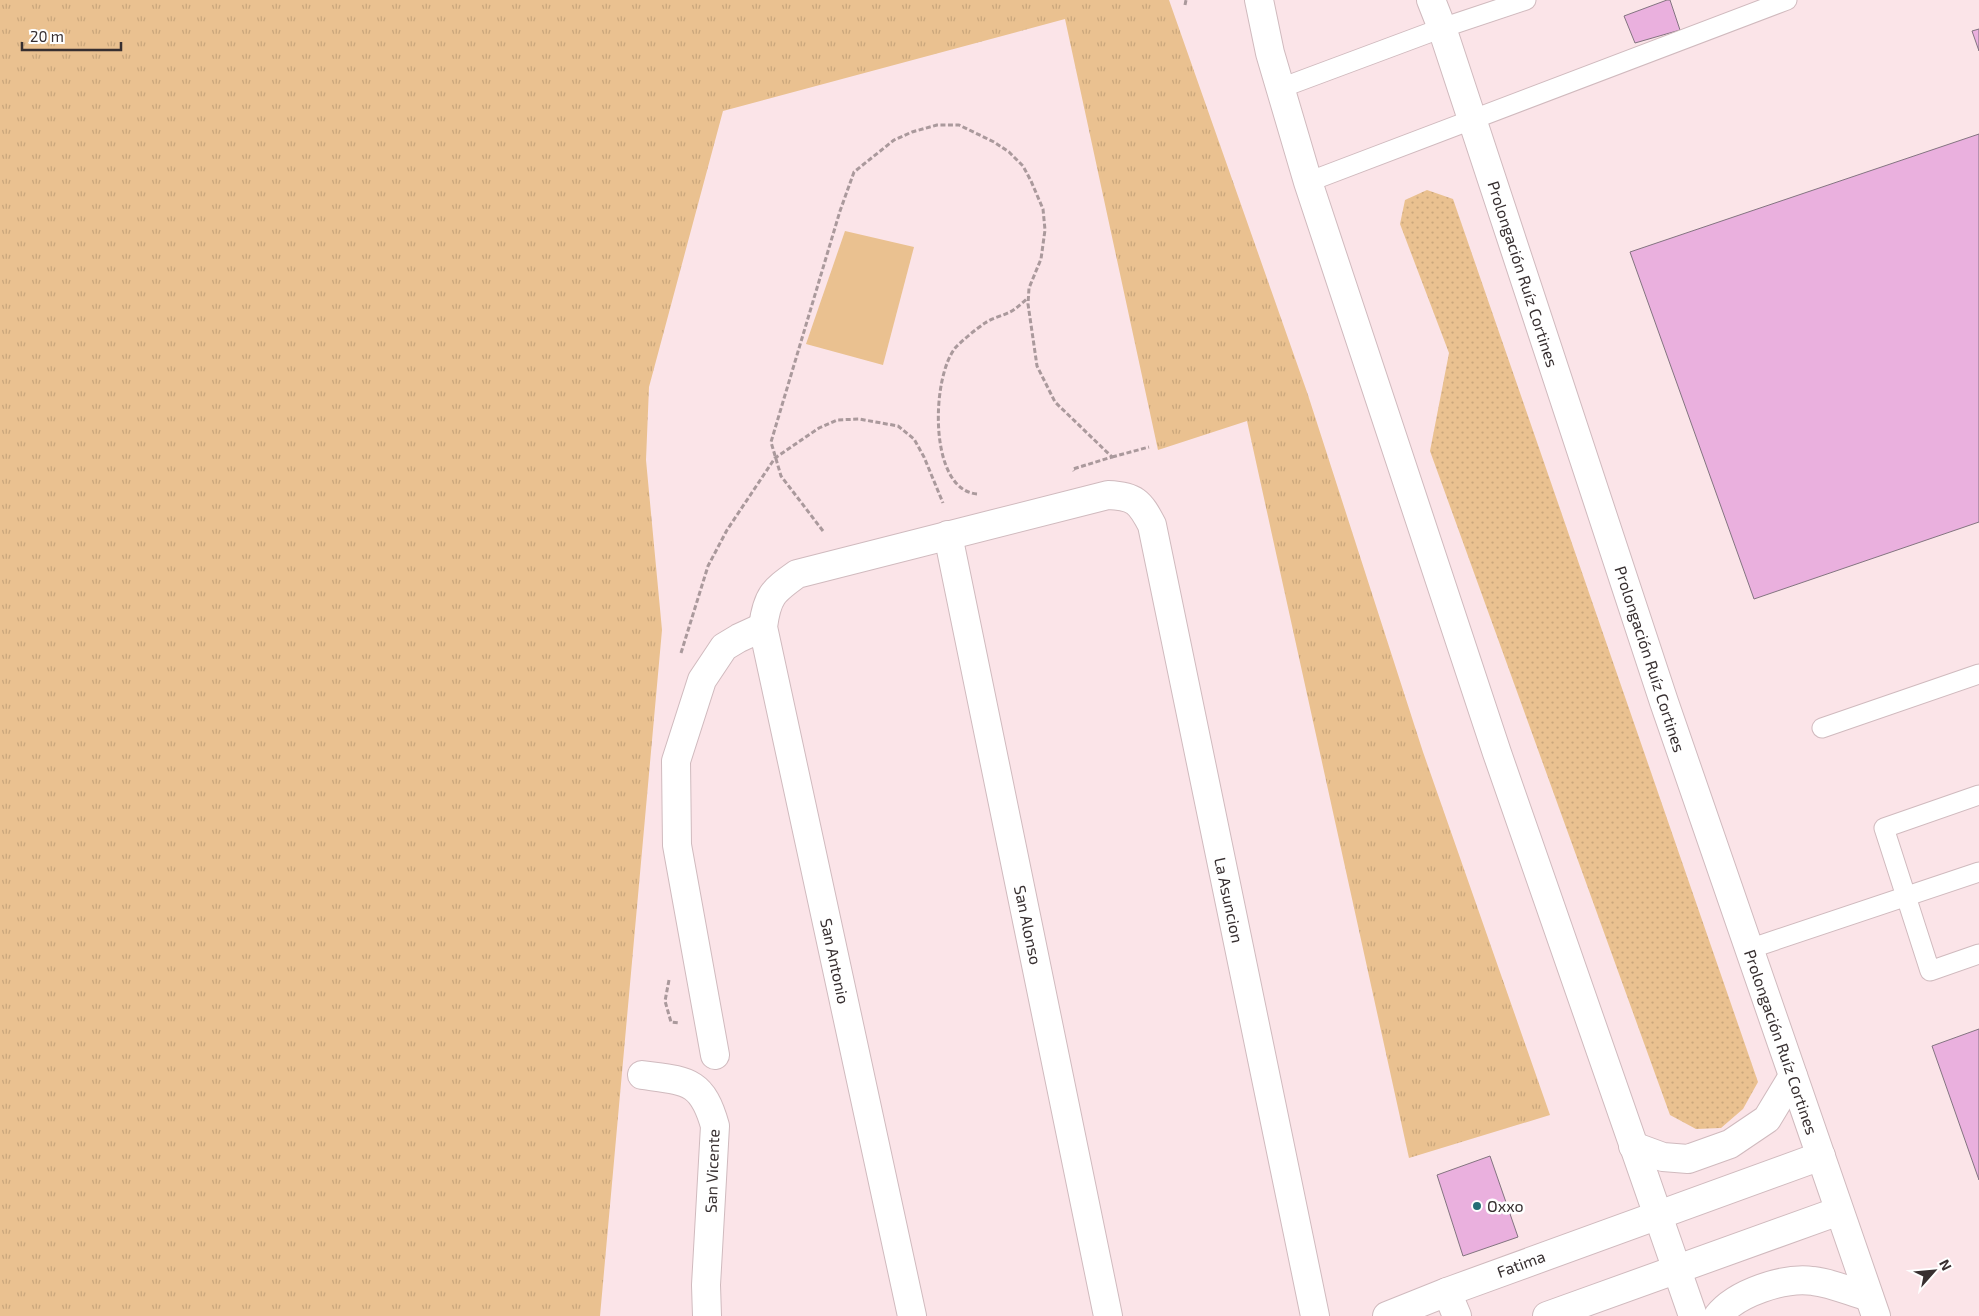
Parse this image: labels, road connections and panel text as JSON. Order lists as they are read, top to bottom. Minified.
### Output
{"streets":{"street":["Prolongación Ruíz Cortines","La Asuncion","San Alonso","San Antonio","San Vicente","Fatima"]},"crossings":[["Prolongación Ruíz Cortines","Fatima"]],"places":["Oxxo"],"scale_bar":"20 m","north":"top right"}
